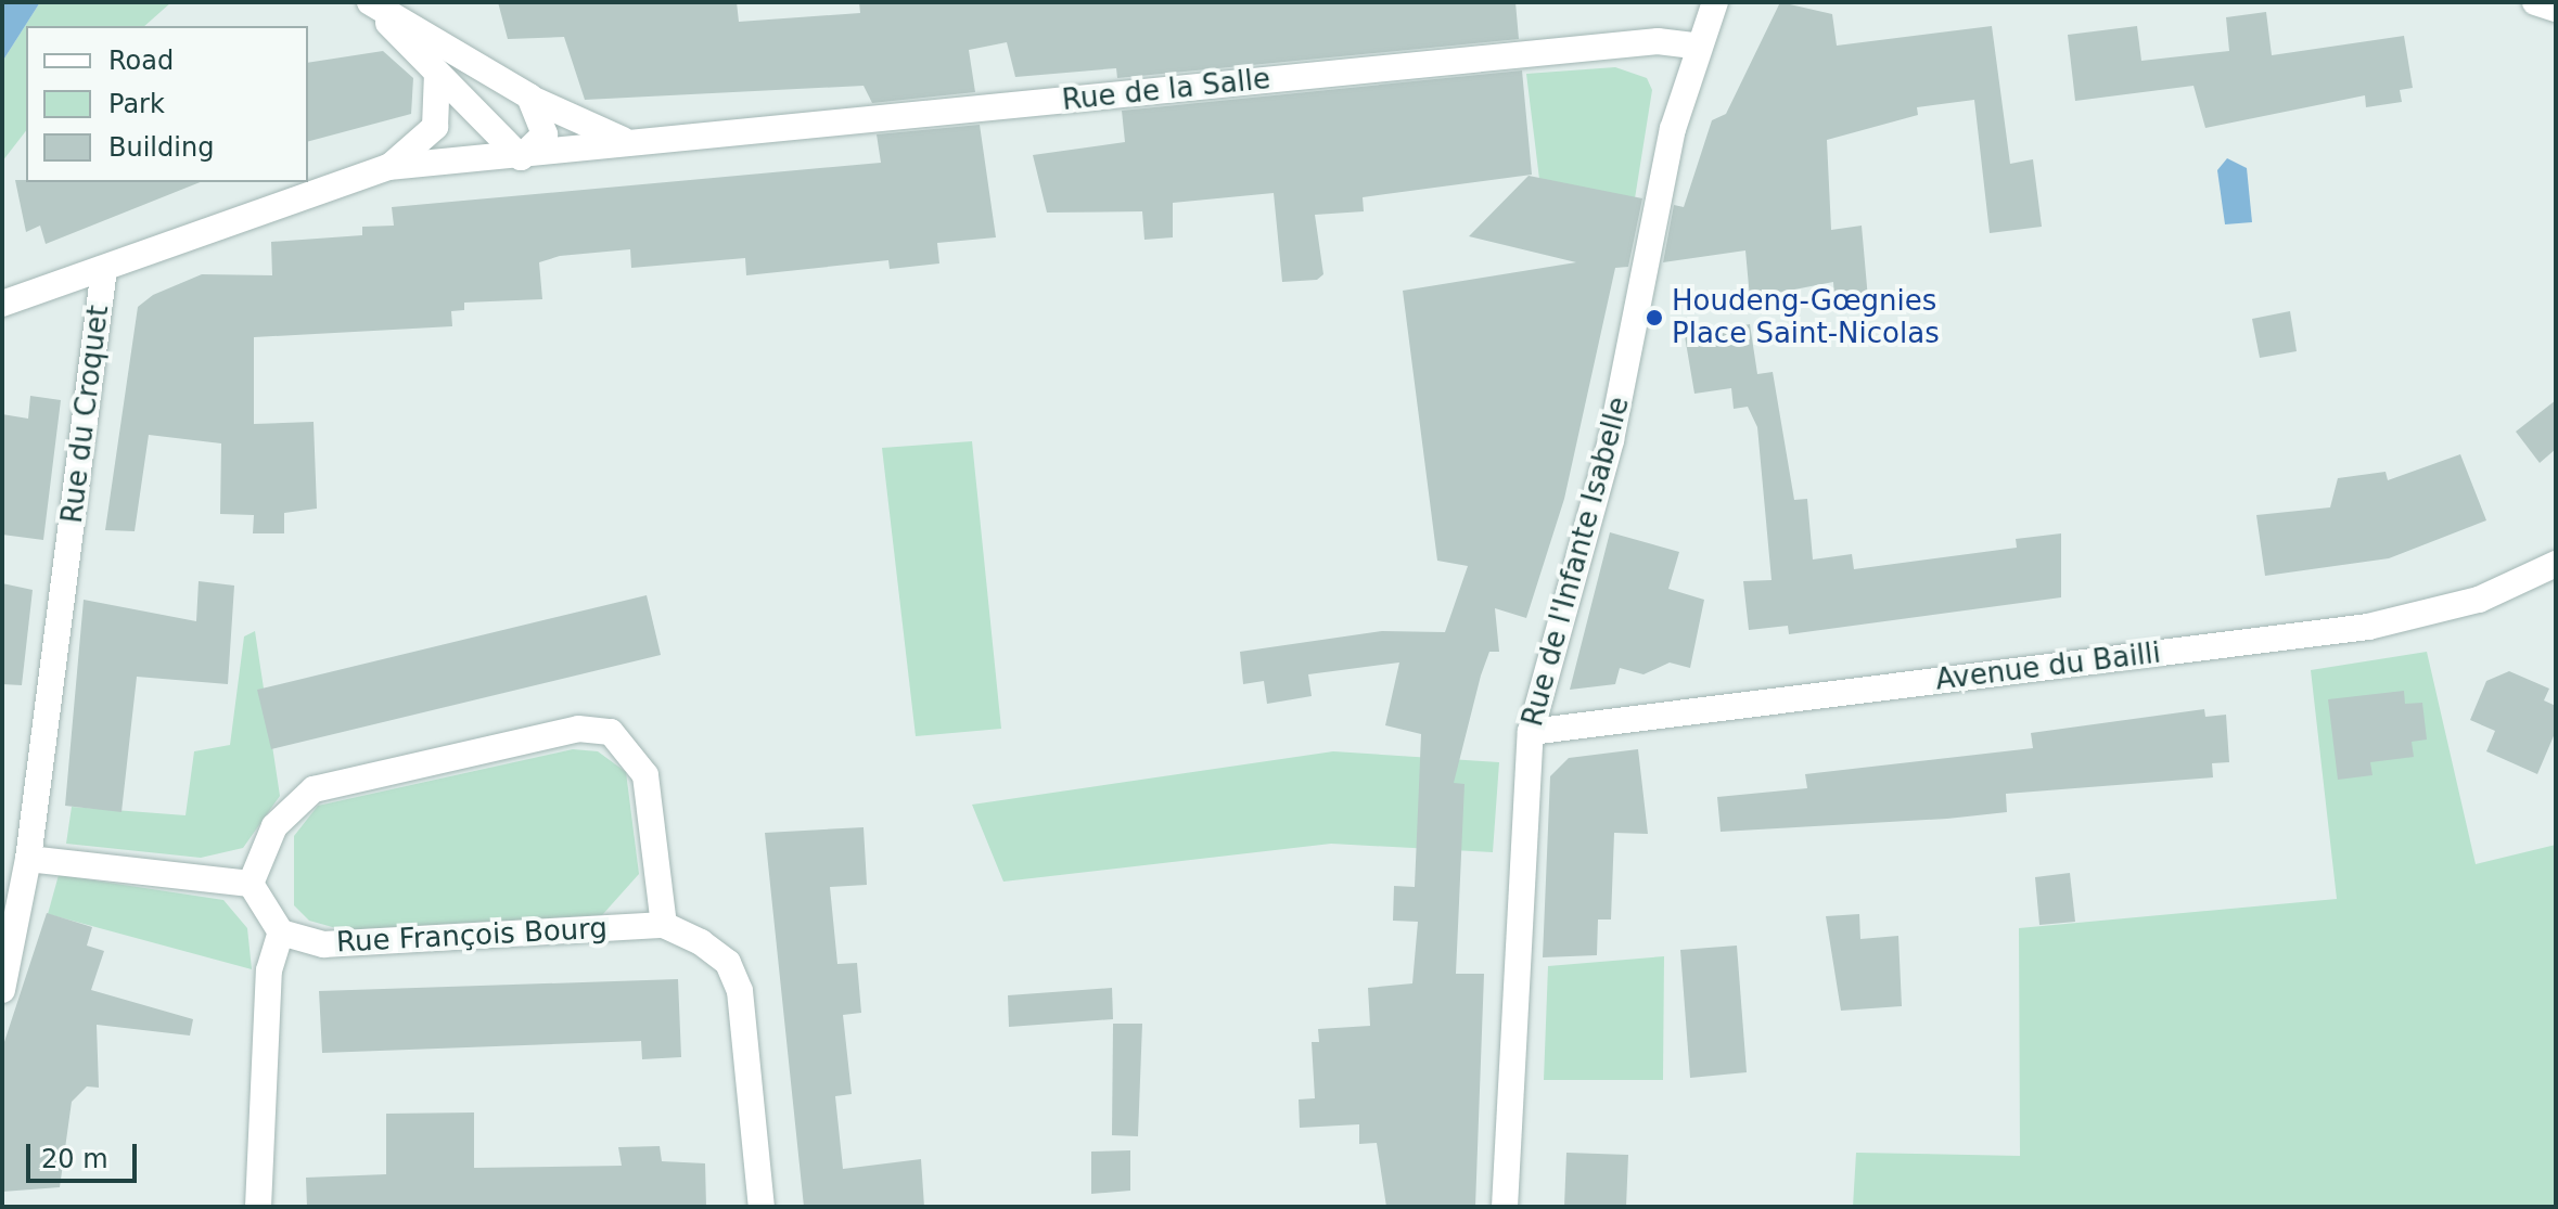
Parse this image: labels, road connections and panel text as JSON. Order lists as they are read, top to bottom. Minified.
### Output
{"streets":{"street":["Rue de la Salle","Rue du Croquet","Rue de l'Infante Isabelle","Avenue du Bailli","Rue François Bourg"]},"crossings":[["Rue de la Salle","Rue du Croquet"],["Rue de la Salle","Rue de l'Infante Isabelle"],["Rue de l'Infante Isabelle","Avenue du Bailli"]],"places":["Houdeng-Gœgnies Place Saint-Nicolas"],"legend":["Road","Park","Building"],"scale_bar":"20 m"}
